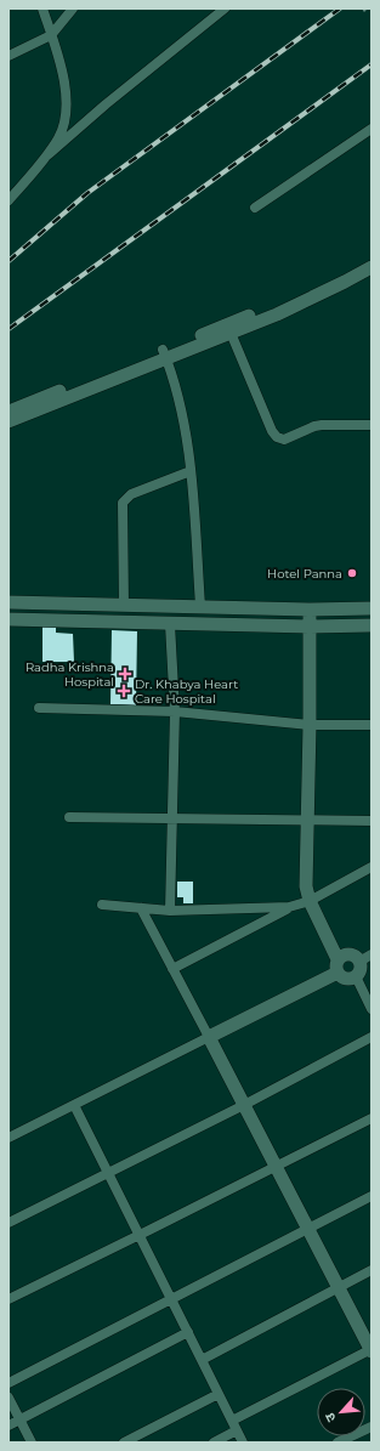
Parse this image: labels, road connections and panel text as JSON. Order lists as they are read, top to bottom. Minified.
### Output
{"places":{"other":["Hotel Panna"],"health":["Radha Krishna Hospital","Dr. Khabya Heart Care Hospital"]},"north":"bottom left"}
